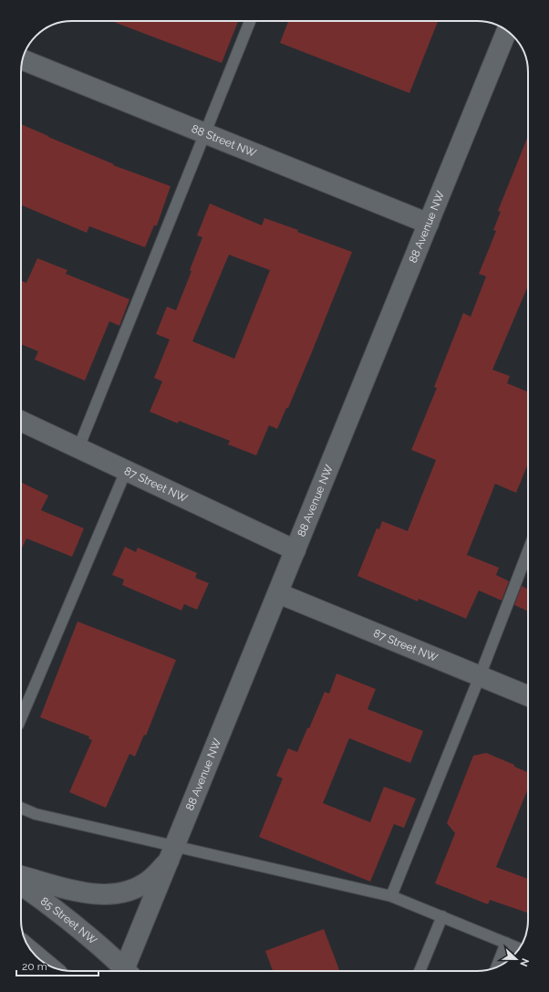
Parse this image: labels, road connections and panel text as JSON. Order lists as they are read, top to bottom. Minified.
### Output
{"streets":{"street":["88 Street NW","88 Avenue NW","87 Street NW","85 Street NW"]},"crossings":[["88 Street NW","88 Avenue NW"],["88 Avenue NW","87 Street NW"]],"scale_bar":"20 m","north":"right"}
